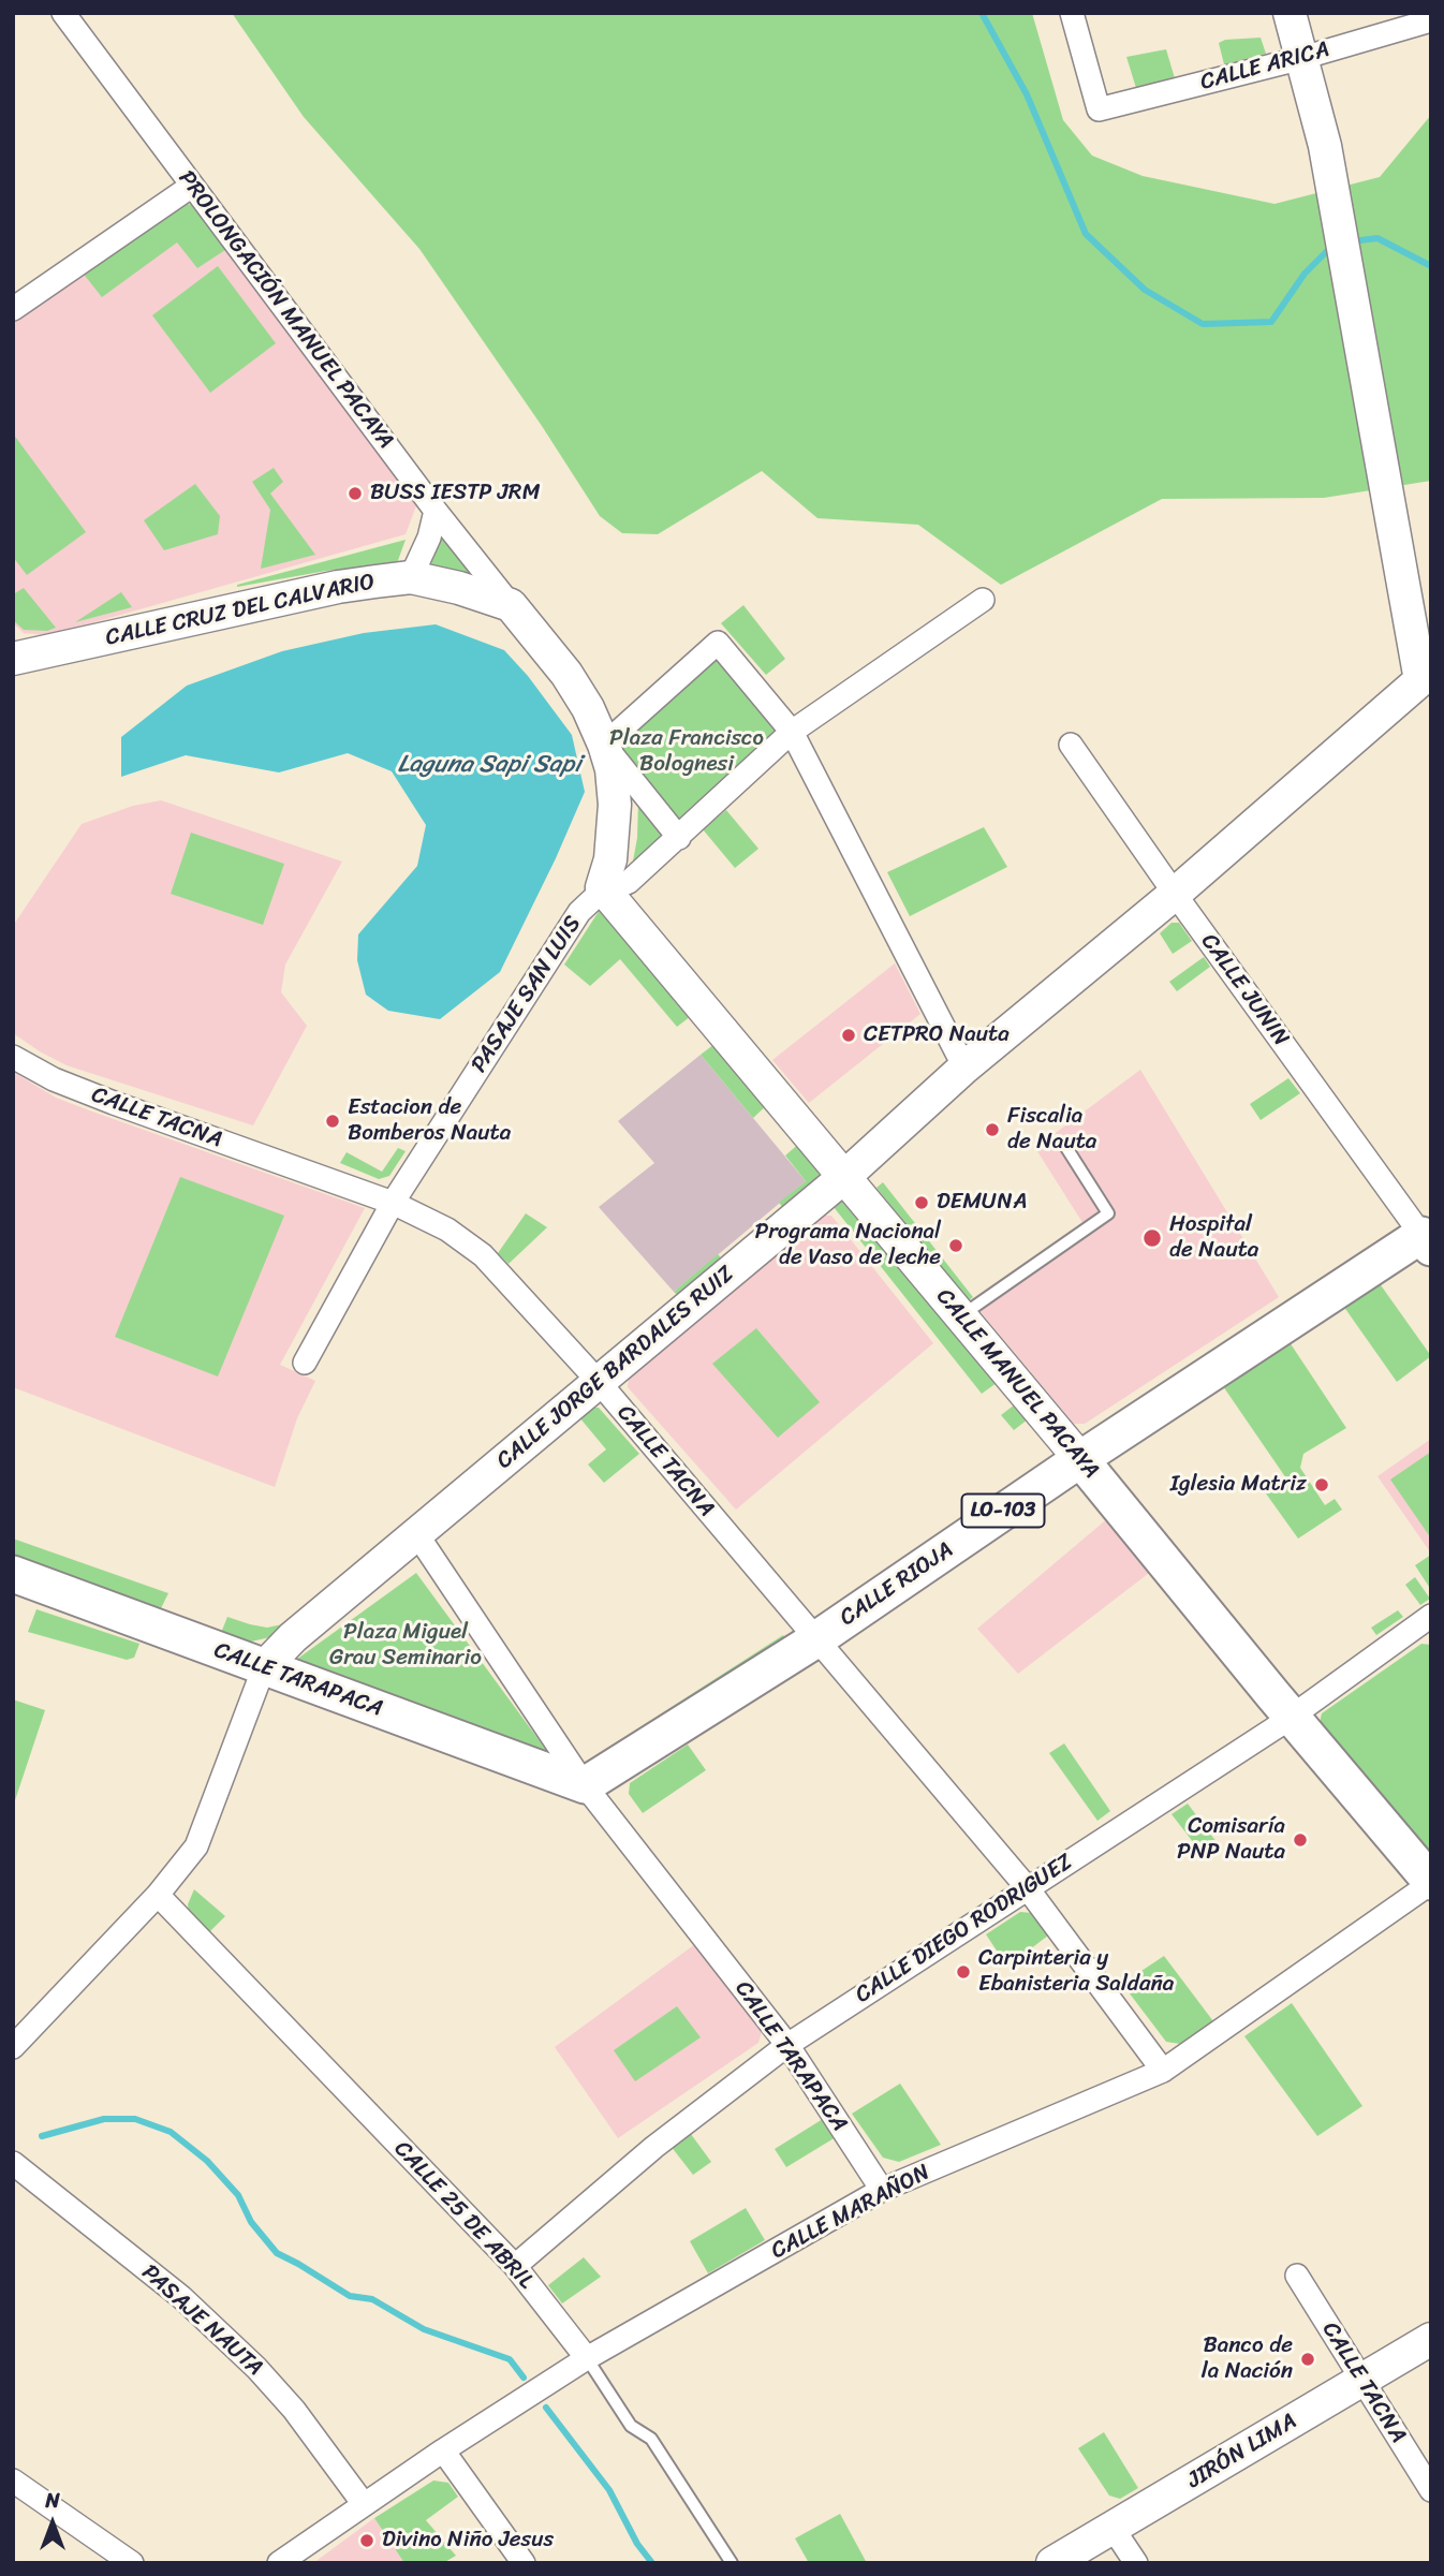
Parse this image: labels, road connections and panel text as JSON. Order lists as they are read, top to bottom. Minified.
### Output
{"streets":{"main road":["CALLE MANUEL PACAYA","LO-103","CALLE RIOJA","CALLE TARAPACA"],"street":["CALLE ARICA","PROLONGACIÓN MANUEL PACAYA","CALLE CRUZ DEL CALVARIO","CALLE JUNIN","PASAJE SAN LUIS","CALLE TACNA","CALLE JORGE BARDALES RUIZ","CALLE DIEGO RODRIGUEZ","CALLE MARAÑON","CALLE 25 DE ABRIL","PASAJE NAUTA","JIRÓN LIMA"]},"crossings":[["CALLE ARICA","CALLE JORGE BARDALES RUIZ"],["PROLONGACIÓN MANUEL PACAYA","CALLE CRUZ DEL CALVARIO"],["CALLE JUNIN","CALLE JORGE BARDALES RUIZ"],["CALLE JUNIN","CALLE RIOJA"],["PASAJE SAN LUIS","CALLE TACNA"],["PASAJE SAN LUIS","CALLE MANUEL PACAYA"],["CALLE TACNA","CALLE JORGE BARDALES RUIZ"],["CALLE TACNA","CALLE RIOJA"],["CALLE TACNA","CALLE DIEGO RODRIGUEZ"],["CALLE TACNA","CALLE MARAÑON"],["CALLE TACNA","JIRÓN LIMA"],["CALLE JORGE BARDALES RUIZ","CALLE MANUEL PACAYA"],["CALLE JORGE BARDALES RUIZ","CALLE TARAPACA"],["CALLE MANUEL PACAYA","CALLE RIOJA"],["CALLE MANUEL PACAYA","CALLE DIEGO RODRIGUEZ"],["CALLE MANUEL PACAYA","CALLE MARAÑON"],["CALLE RIOJA","CALLE TARAPACA"],["CALLE TARAPACA","CALLE DIEGO RODRIGUEZ"],["CALLE TARAPACA","CALLE MARAÑON"],["CALLE DIEGO RODRIGUEZ","CALLE 25 DE ABRIL"],["CALLE MARAÑON","CALLE 25 DE ABRIL"],["CALLE MARAÑON","PASAJE NAUTA"]],"water":["Laguna Sapi Sapi"],"parks":["Plaza Francisco Bolognesi","Plaza Miguel Grau Seminario"],"places":["BUSS IESTP JRM","CETPRO Nauta","Estacion de Bomberos Nauta","Fiscalia de Nauta","DEMUNA","Hospital de Nauta","Programa Nacional de Vaso de leche","Iglesia Matriz","Comisaría PNP Nauta","Carpinteria y Ebanisteria Saldaña","Banco de la Nación","Divino Niño Jesus"],"north":"top"}
